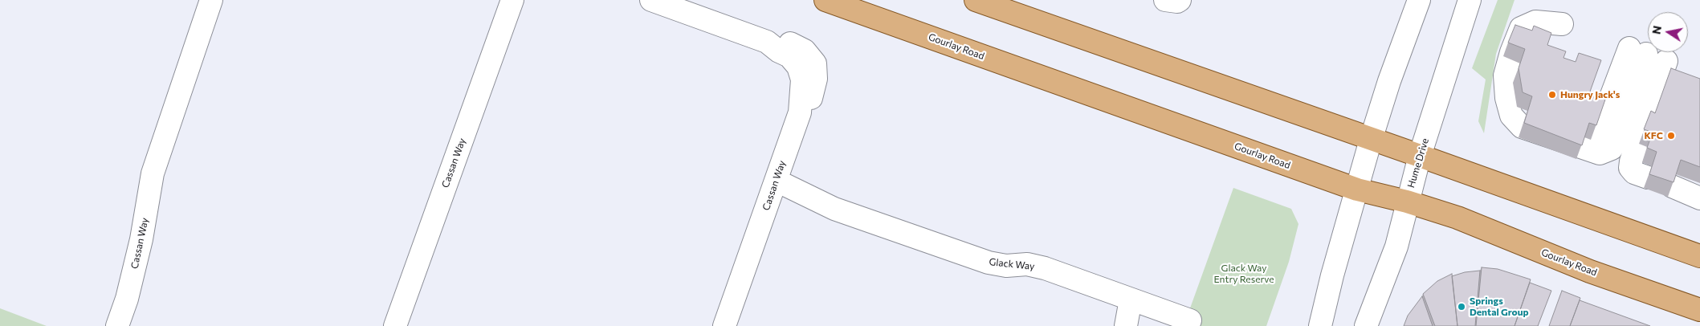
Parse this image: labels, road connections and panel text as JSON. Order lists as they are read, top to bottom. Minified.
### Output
{"streets":{"main road":["Gourlay Road"],"street":["Cassan Way","Hume Drive","Glack Way"]},"crossings":[["Gourlay Road","Hume Drive"],["Cassan Way","Glack Way"]],"parks":["Glack Way Entry Reserve"],"places":["Hungry Jack's","KFC","Springs Dental Group"],"north":"left"}
